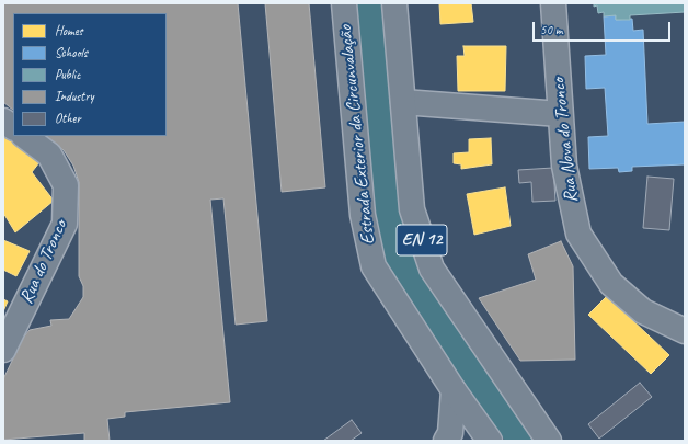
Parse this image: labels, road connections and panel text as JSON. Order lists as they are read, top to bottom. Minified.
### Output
{"streets":{"main road":["Estrada Exterior da Circunvalação","Rua Nova do Tronco","EN 12","Rua do Tronco"]},"legend":["Homes","Schools","Public","Industry","Other"],"scale_bar":"50 m"}
